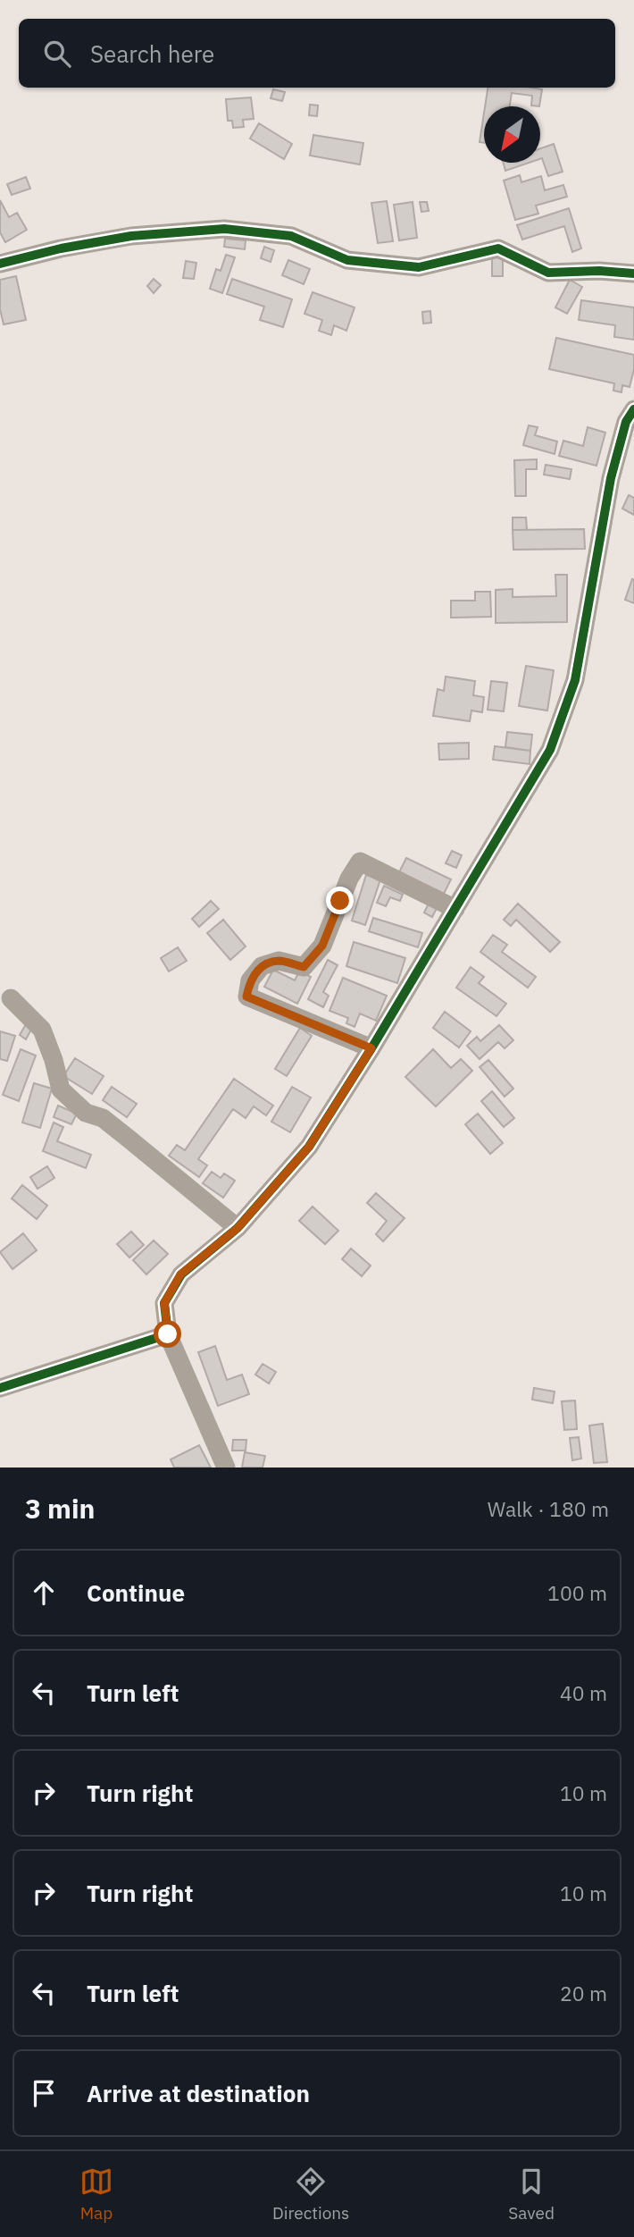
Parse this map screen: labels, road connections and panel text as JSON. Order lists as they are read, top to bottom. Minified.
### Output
{"north":"bottom left","page":{"search":"Search here","heading":["3 min","Walk · 180 m"],"list":[["Continue","100 m"],["Turn left","40 m"],["Turn right","10 m"],["Turn right","10 m"],["Turn left","20 m"],"Arrive at destination"],"nav":["Map","Directions","Saved"]}}
